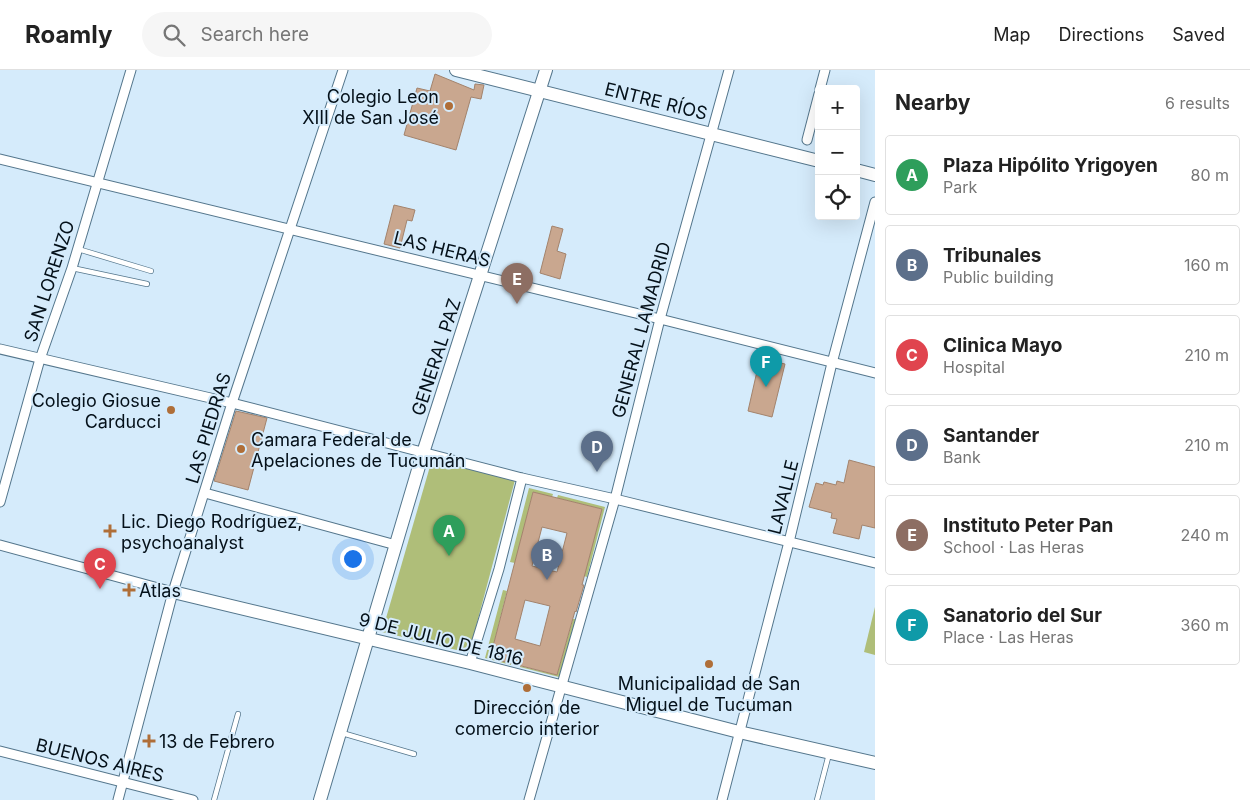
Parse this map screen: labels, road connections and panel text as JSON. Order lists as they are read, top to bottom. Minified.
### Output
{"streets":{"street":["ENTRE RÍOS","LAS HERAS","SAN LORENZO","GENERAL LAMADRID","GENERAL PAZ","LAS PIEDRAS","LAVALLE","9 DE JULIO DE 1816","BUENOS AIRES"]},"crossings":[["ENTRE RÍOS","GENERAL LAMADRID"],["ENTRE RÍOS","GENERAL PAZ"],["LAS HERAS","SAN LORENZO"],["LAS HERAS","GENERAL LAMADRID"],["LAS HERAS","GENERAL PAZ"],["LAS HERAS","LAS PIEDRAS"],["LAS HERAS","LAVALLE"],["GENERAL LAMADRID","9 DE JULIO DE 1816"],["GENERAL PAZ","9 DE JULIO DE 1816"],["LAS PIEDRAS","9 DE JULIO DE 1816"],["LAS PIEDRAS","BUENOS AIRES"],["LAVALLE","9 DE JULIO DE 1816"]],"places":{"other":["Colegio Leon XIII de San José","Colegio Giosue Carducci","Camara Federal de Apelaciones de Tucumán","Municipalidad de San Miguel de Tucuman","Dirección de comercio interior"],"health":["Lic. Diego Rodríguez, psychoanalyst","Atlas","13 de Febrero"]},"page":{"header":"Roamly","search":"Search here","nav":["Map","Directions","Saved"],"heading":["Nearby","6 results"],"map_buttons":["+","−"],"list":[{"mark":"A","name":"Plaza Hipólito Yrigoyen","note":"Park","value":"80 m"},{"mark":"B","name":"Tribunales","note":"Public building","value":"160 m"},{"mark":"C","name":"Clinica Mayo","note":"Hospital","value":"210 m"},{"mark":"D","name":"Santander","note":"Bank","value":"210 m"},{"mark":"E","name":"Instituto Peter Pan","note":"School · Las Heras","value":"240 m"},{"mark":"F","name":"Sanatorio del Sur","note":"Place · Las Heras","value":"360 m"}],"pins":["E","F","D","A","B","C"]}}
